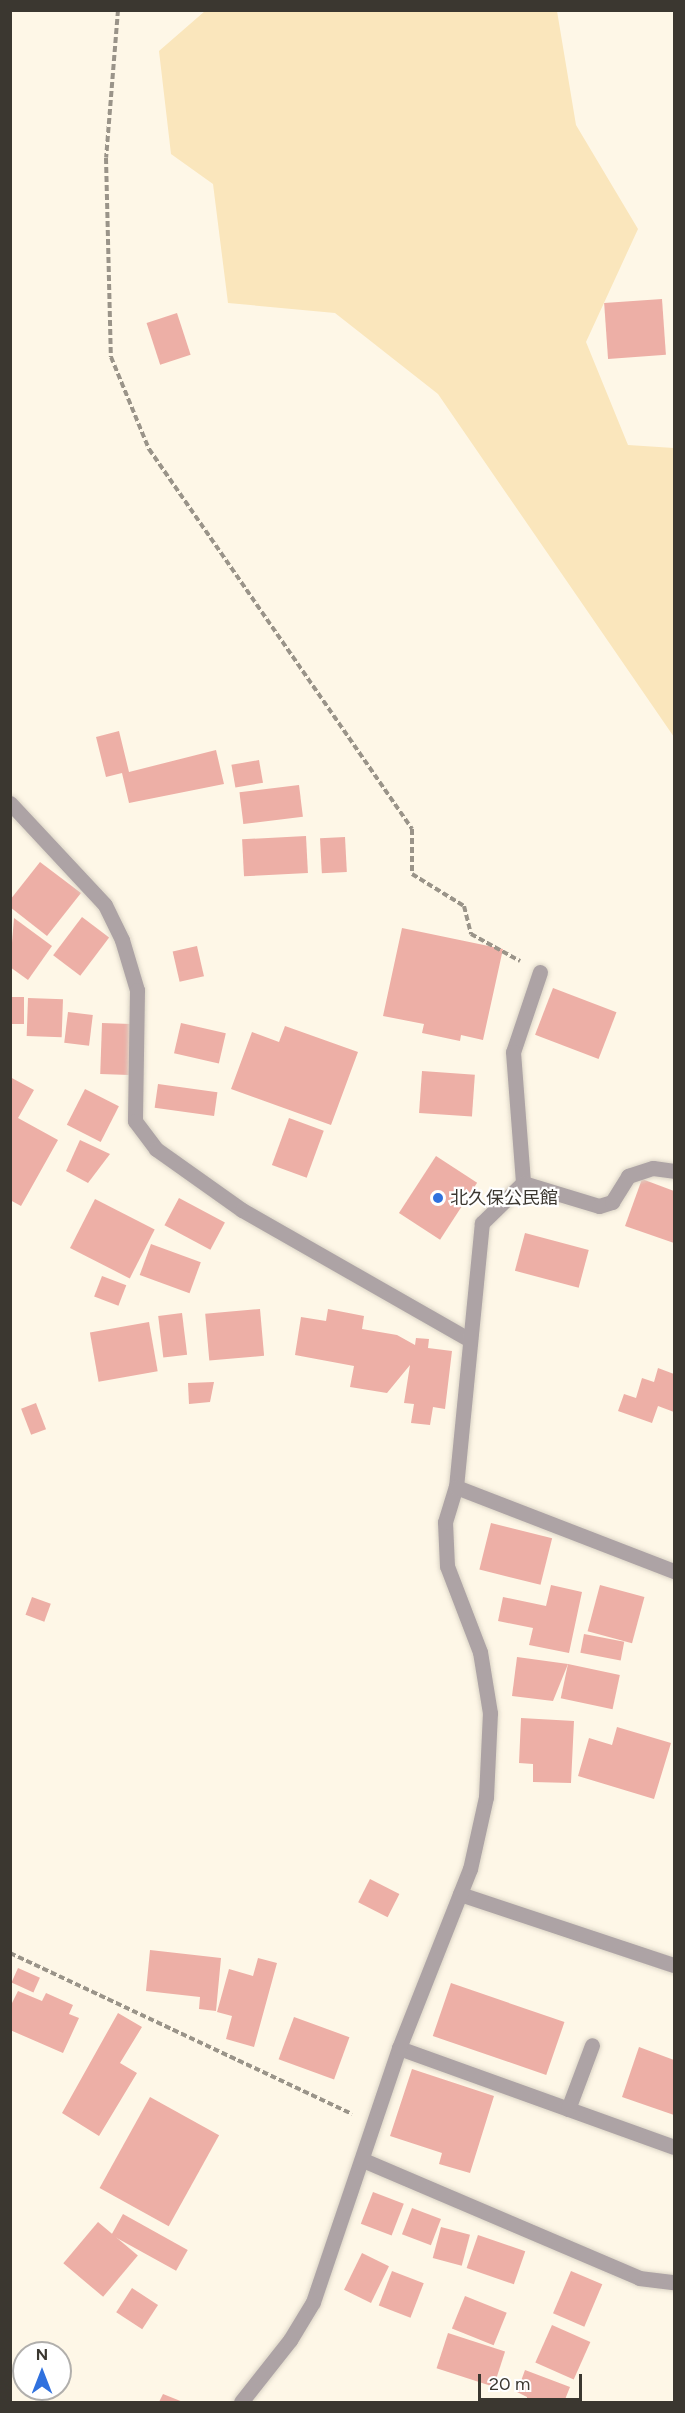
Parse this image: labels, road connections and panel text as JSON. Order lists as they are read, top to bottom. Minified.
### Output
{"places":["北久保公民館"],"scale_bar":"20 m","north":"top"}
